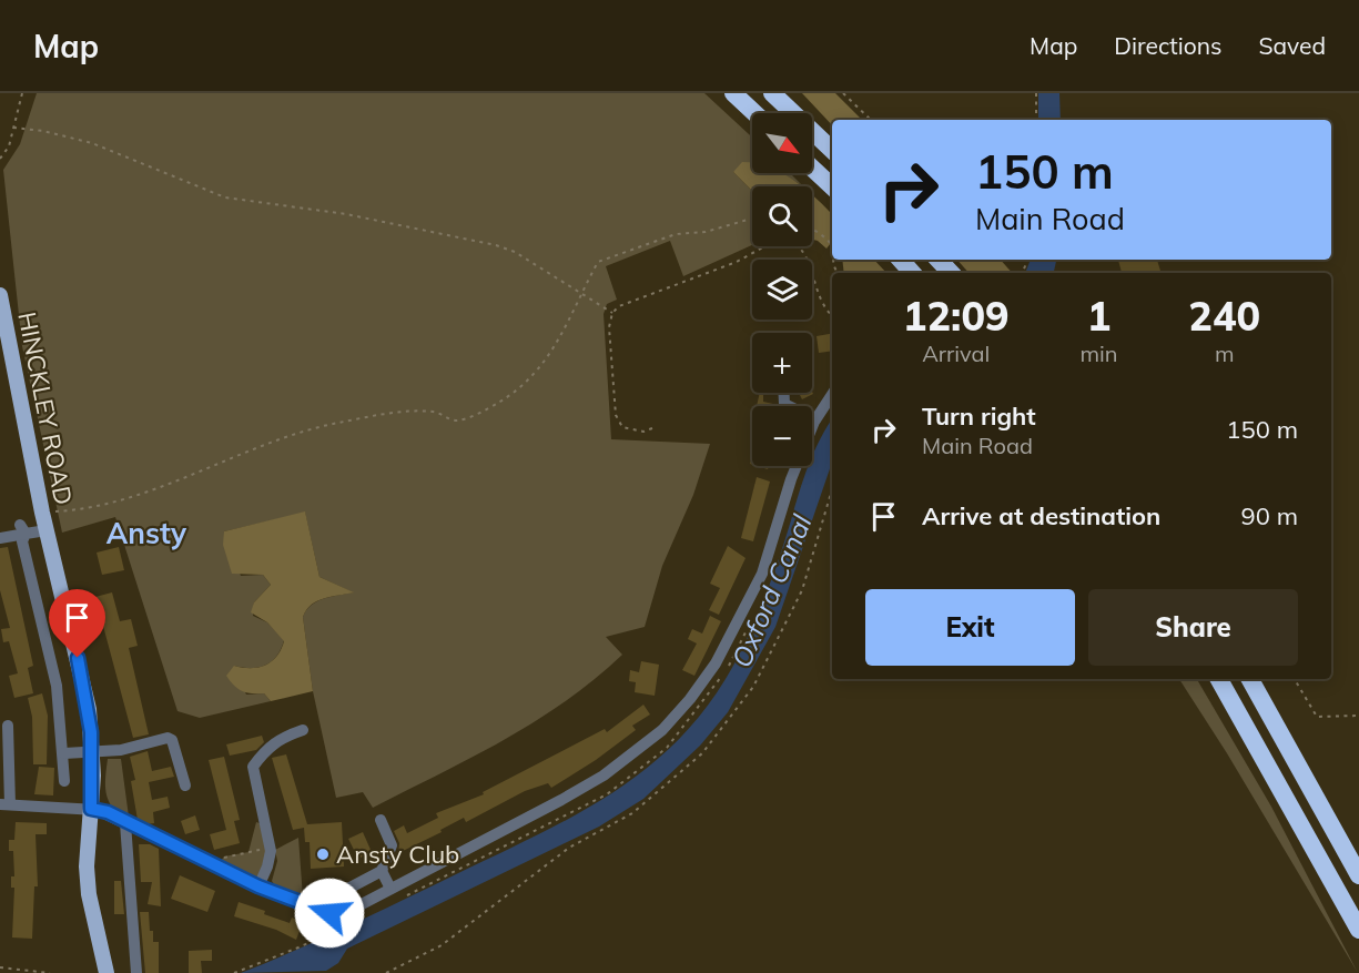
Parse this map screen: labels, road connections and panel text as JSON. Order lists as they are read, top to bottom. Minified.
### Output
{"streets":{"main road":["HINCKLEY ROAD"]},"districts":["Ansty"],"water":["Oxford Canal"],"places":["Ansty Club"],"north":"bottom right","page":{"header":"Map","nav":["Map","Directions","Saved"],"map_buttons":["+","−"],"turn":["150 m","Main Road"],"eta":["12:09","Arrival","1","min","240","m"],"list":[{"name":"Turn right","note":"Main Road","value":"150 m"},{"name":"Arrive at destination","value":"90 m"}],"buttons":["Exit","Share"]}}
